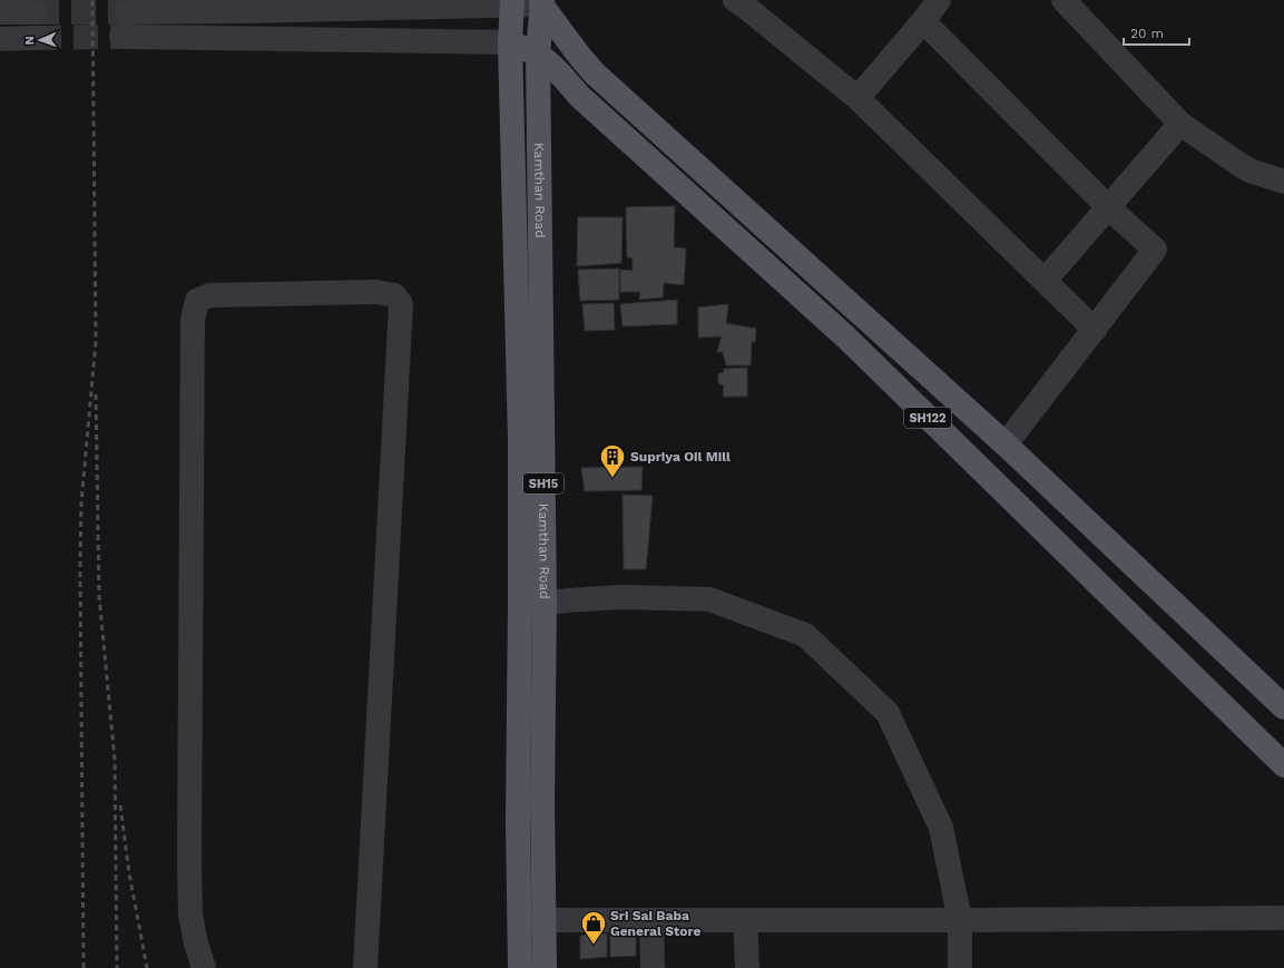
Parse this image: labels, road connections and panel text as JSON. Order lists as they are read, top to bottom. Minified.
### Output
{"streets":{"main road":["Kamthan Road","SH122","SH15"]},"crossings":[["Kamthan Road","SH122"]],"places":{"building":["Supriya Oil Mill"],"shop":["Sri Sai Baba General Store"]},"scale_bar":"20 m","north":"left"}
